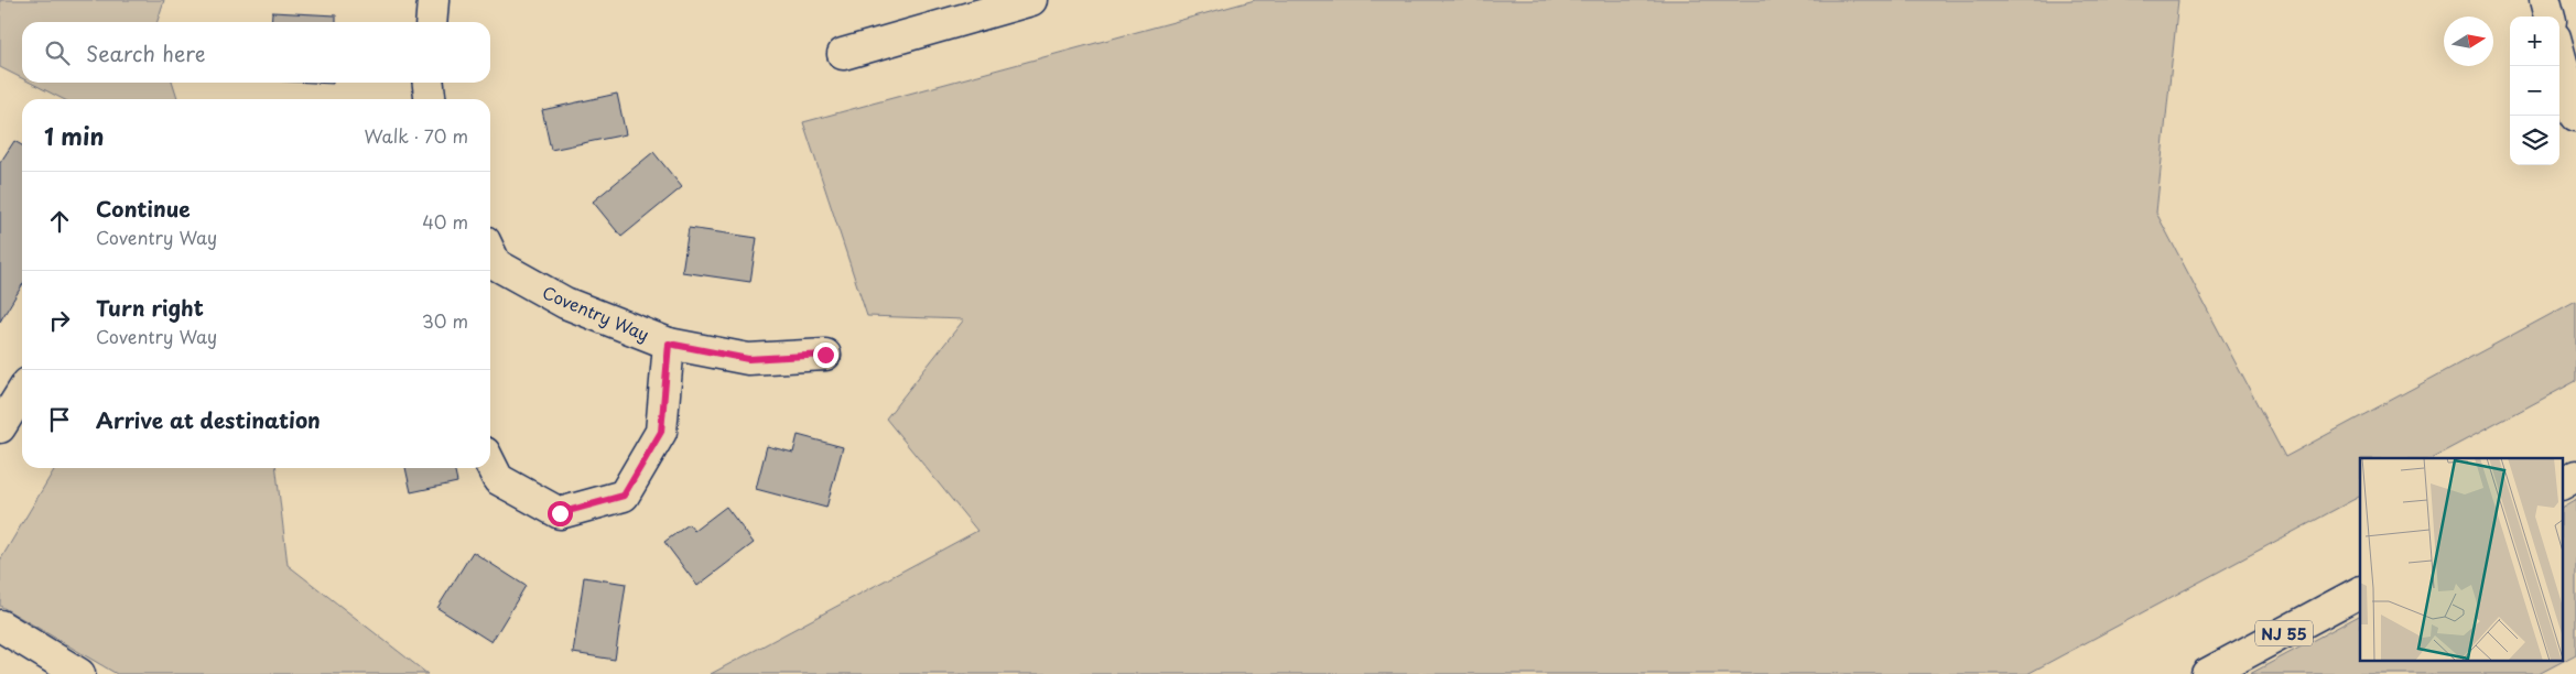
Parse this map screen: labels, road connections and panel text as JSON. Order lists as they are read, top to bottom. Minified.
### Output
{"streets":{"main road":["Coventry Way","NJ 55"]},"north":"right","page":{"map_buttons":["+","−"],"search":"Search here","heading":["1 min","Walk · 70 m"],"list":[["Continue","Coventry Way","40 m"],["Turn right","Coventry Way","30 m"],"Arrive at destination"]}}
